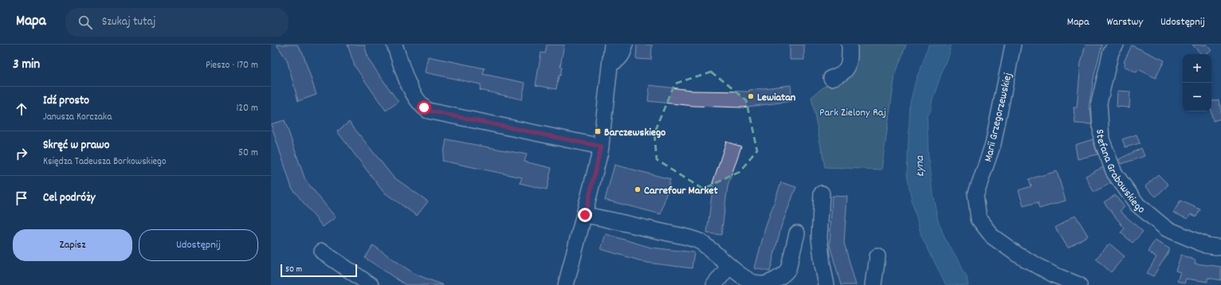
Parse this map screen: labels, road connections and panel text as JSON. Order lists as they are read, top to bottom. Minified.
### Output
{"streets":{"street":["Marii Grzegorzewskiej","Stefana Grabowskiego"]},"water":["Łyna"],"parks":["Park Zielony Raj"],"places":{"other":["Lewiatan","Carrefour Market"],"transit":["Barczewskiego"]},"scale_bar":"50 m","page":{"header":"Mapa","search":"Szukaj tutaj","nav":["Mapa","Warstwy","Udostępnij"],"heading":["3 min","Pieszo · 170 m"],"map_buttons":["+","−"],"list":[["Idź prosto","Janusza Korczaka","120 m"],["Skręć w prawo","Księdza Tadeusza Borkowskiego","50 m"],"Cel podróży"],"buttons":["Zapisz","Udostępnij"],"scale":"50 m"}}
